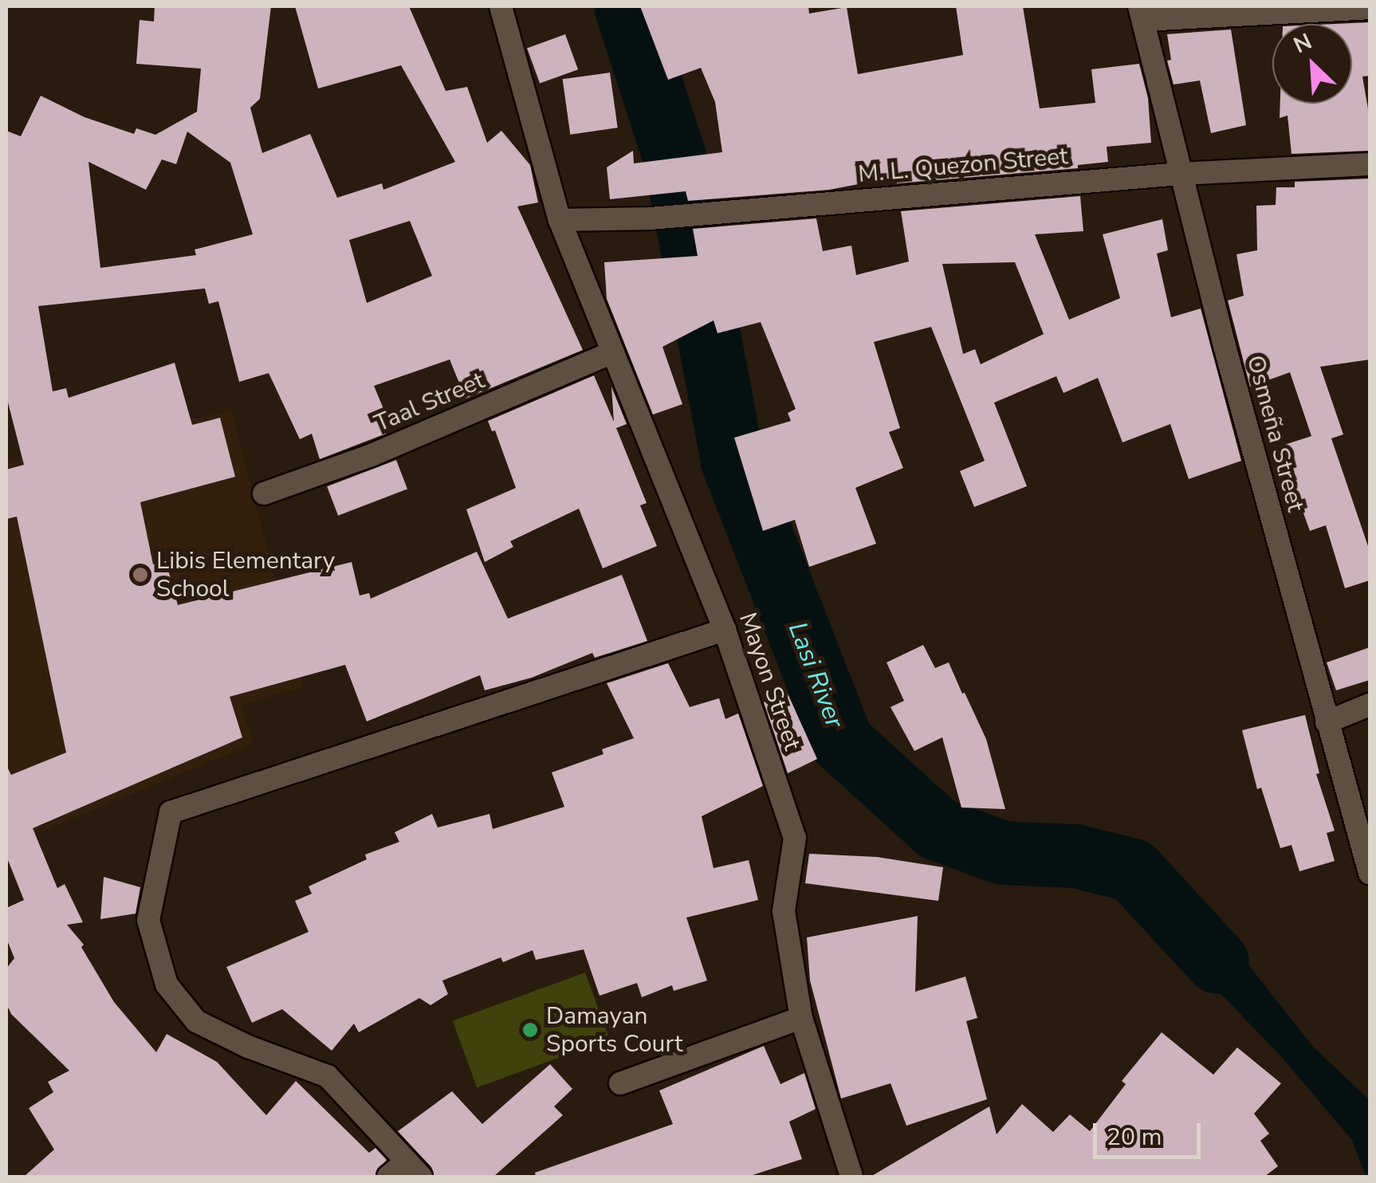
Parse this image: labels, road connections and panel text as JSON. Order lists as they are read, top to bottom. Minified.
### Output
{"streets":{"street":["M. L. Quezon Street","Taal Street","Osmeña Street","Mayon Street"]},"crossings":[["M. L. Quezon Street","Osmeña Street"],["M. L. Quezon Street","Mayon Street"],["Taal Street","Mayon Street"]],"water":["Lasi River"],"places":["Libis Elementary School","Damayan Sports Court"],"scale_bar":"20 m","north":"top left"}
